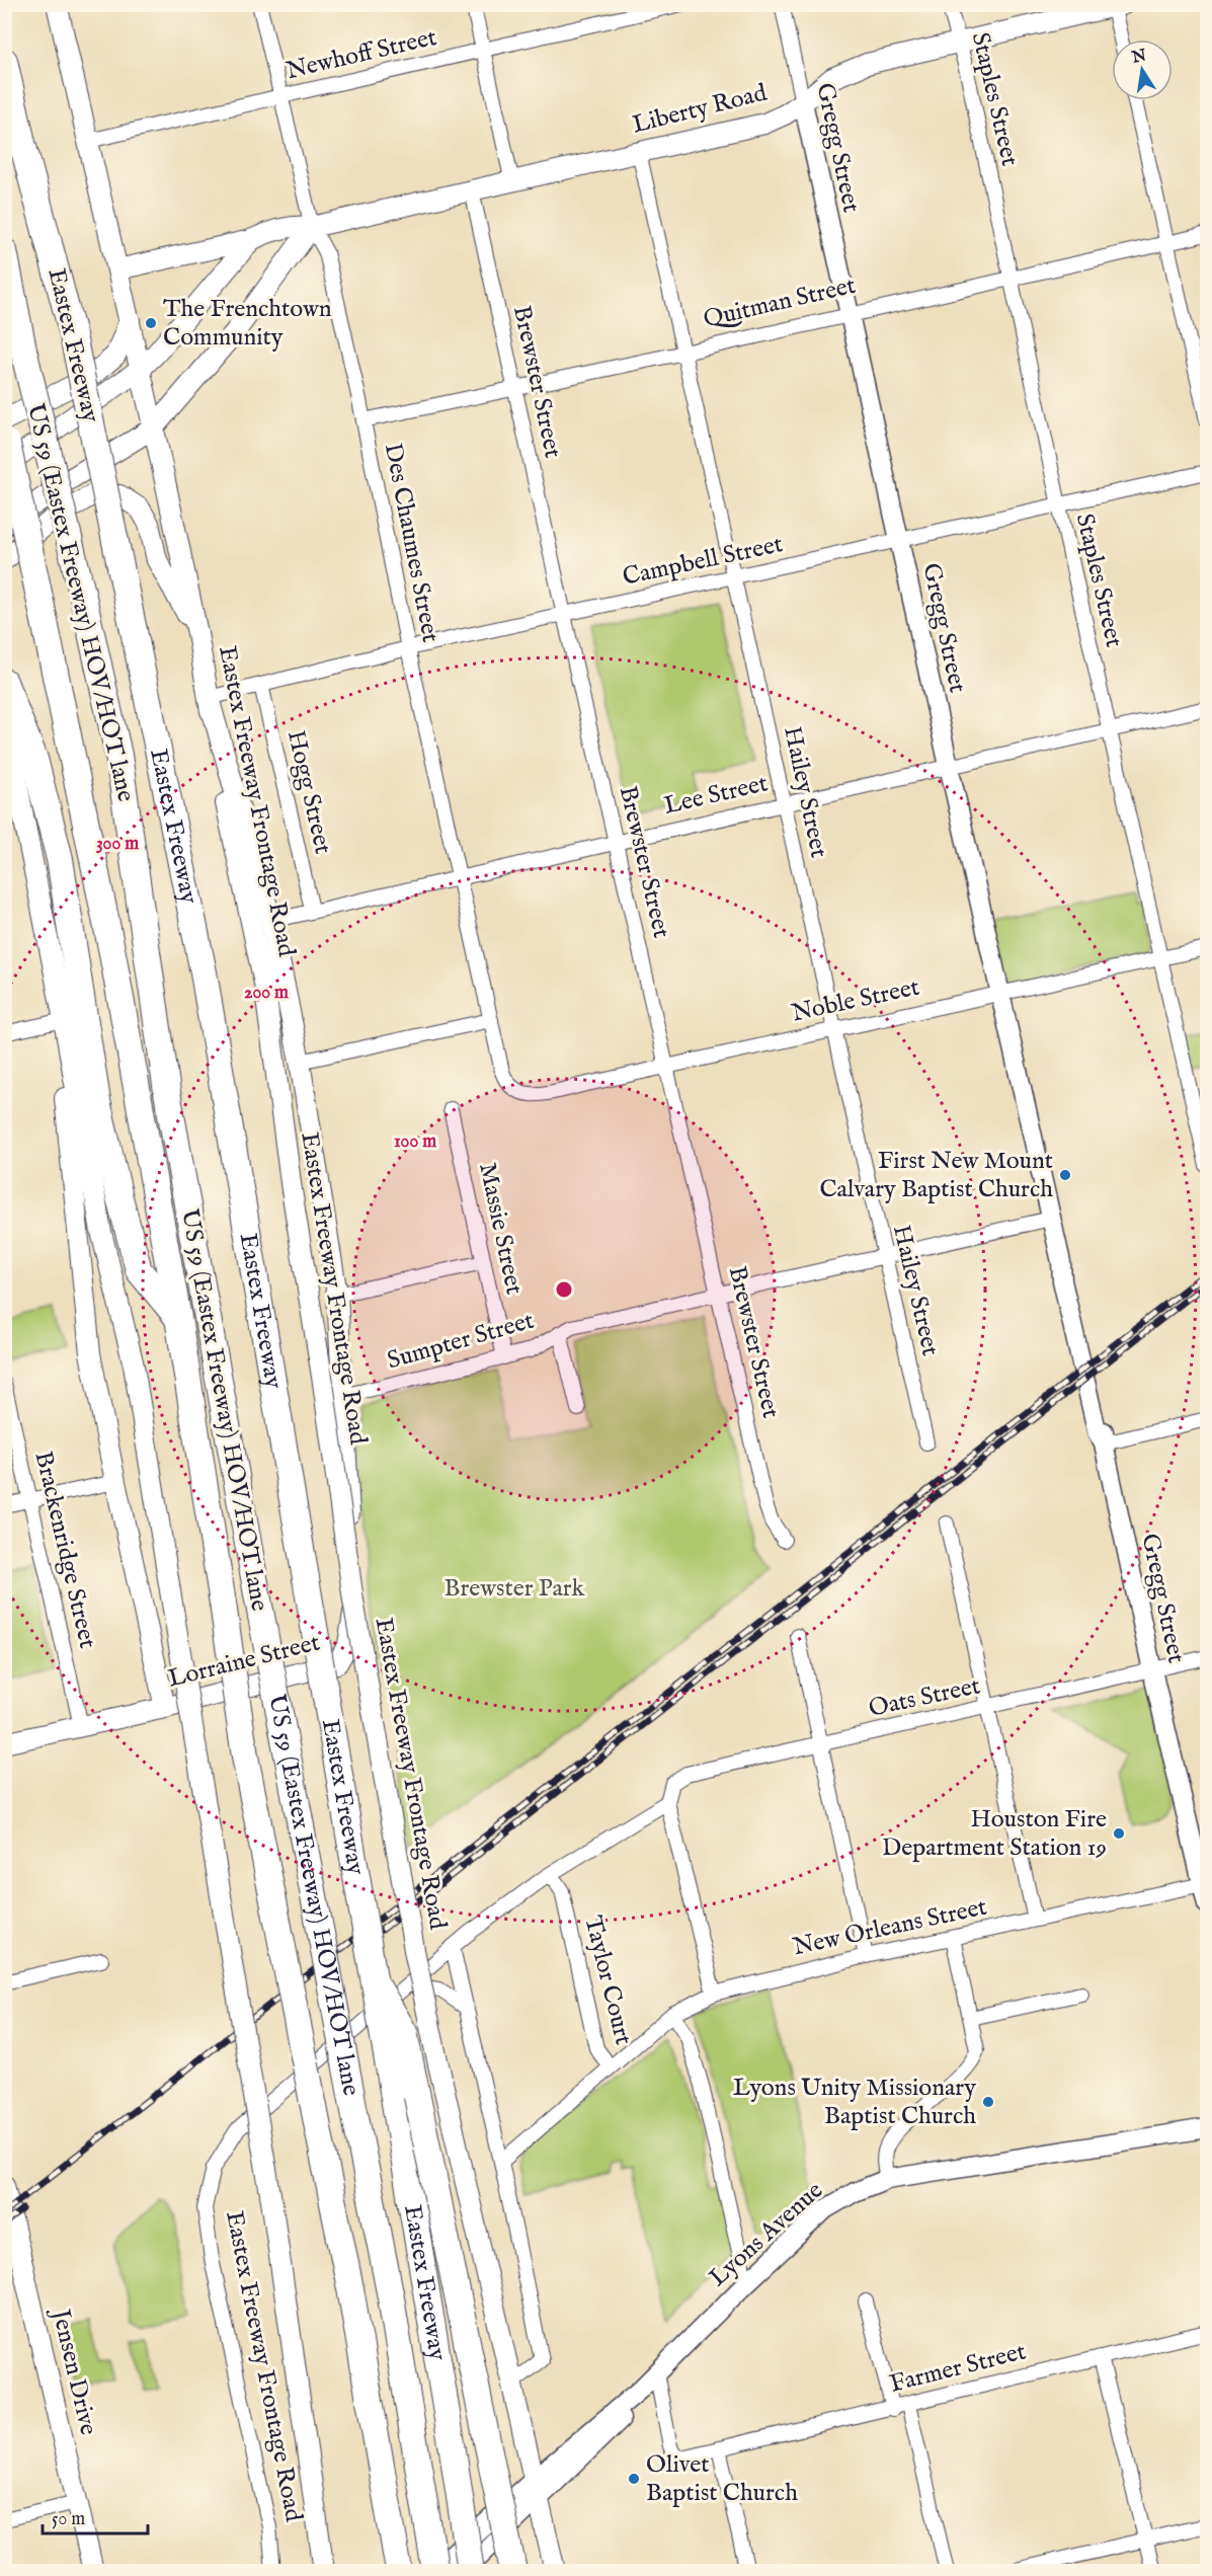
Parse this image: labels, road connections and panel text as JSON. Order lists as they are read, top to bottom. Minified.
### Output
{"streets":{"highway":["Eastex Freeway","US 59 (Eastex Freeway) HOV/HOT lane"],"main road":["Liberty Road","Eastex Freeway Frontage Road","Lorraine Street","Jensen Drive"],"street":["Newhoff Street","Staples Street","Gregg Street","Quitman Street","Brewster Street","Des Chaumes Street","Campbell Street","Hogg Street","Hailey Street","Lee Street","Noble Street","Massie Street","Sumpter Street","Brackenridge Street","Oats Street","New Orleans Street","Taylor Court","Lyons Avenue","Farmer Street"]},"crossings":[["Newhoff Street","Des Chaumes Street"],["Newhoff Street","Eastex Freeway Frontage Road"],["Staples Street","Liberty Road"],["Staples Street","Quitman Street"],["Staples Street","Campbell Street"],["Staples Street","Lee Street"],["Staples Street","Noble Street"],["Liberty Road","Gregg Street"],["Liberty Road","Brewster Street"],["Liberty Road","Des Chaumes Street"],["Liberty Road","Hailey Street"],["Liberty Road","Eastex Freeway Frontage Road"],["Gregg Street","Quitman Street"],["Gregg Street","Campbell Street"],["Gregg Street","Lee Street"],["Gregg Street","Noble Street"],["Gregg Street","Sumpter Street"],["Gregg Street","Oats Street"],["Gregg Street","New Orleans Street"],["Quitman Street","Brewster Street"],["Quitman Street","Des Chaumes Street"],["Quitman Street","Hailey Street"],["Brewster Street","Campbell Street"],["Brewster Street","Lee Street"],["Brewster Street","Noble Street"],["Brewster Street","Sumpter Street"],["Des Chaumes Street","Campbell Street"],["Des Chaumes Street","Lee Street"],["Des Chaumes Street","Noble Street"],["Campbell Street","Hogg Street"],["Campbell Street","Hailey Street"],["Campbell Street","Eastex Freeway Frontage Road"],["Campbell Street","Lorraine Street"],["US 59 (Eastex Freeway) HOV/HOT lane","Lyons Avenue"],["Hogg Street","Lee Street"],["Hailey Street","Lee Street"],["Hailey Street","Noble Street"],["Hailey Street","Sumpter Street"],["Lee Street","Lorraine Street"],["Eastex Freeway Frontage Road","Lorraine Street"],["Eastex Freeway Frontage Road","Taylor Court"],["Eastex Freeway Frontage Road","Lyons Avenue"],["Massie Street","Sumpter Street"],["Sumpter Street","Lorraine Street"],["Brackenridge Street","Lorraine Street"],["New Orleans Street","Taylor Court"],["Lyons Avenue","Farmer Street"]],"parks":["Brewster Park"],"places":["The Frenchtown Community","First New Mount Calvary Baptist Church","Houston Fire Department Station 19","Lyons Unity Missionary Baptist Church","Olivet Baptist Church"],"scale_bar":"50 m","north":"top","rings":["300 m","200 m","100 m"]}
